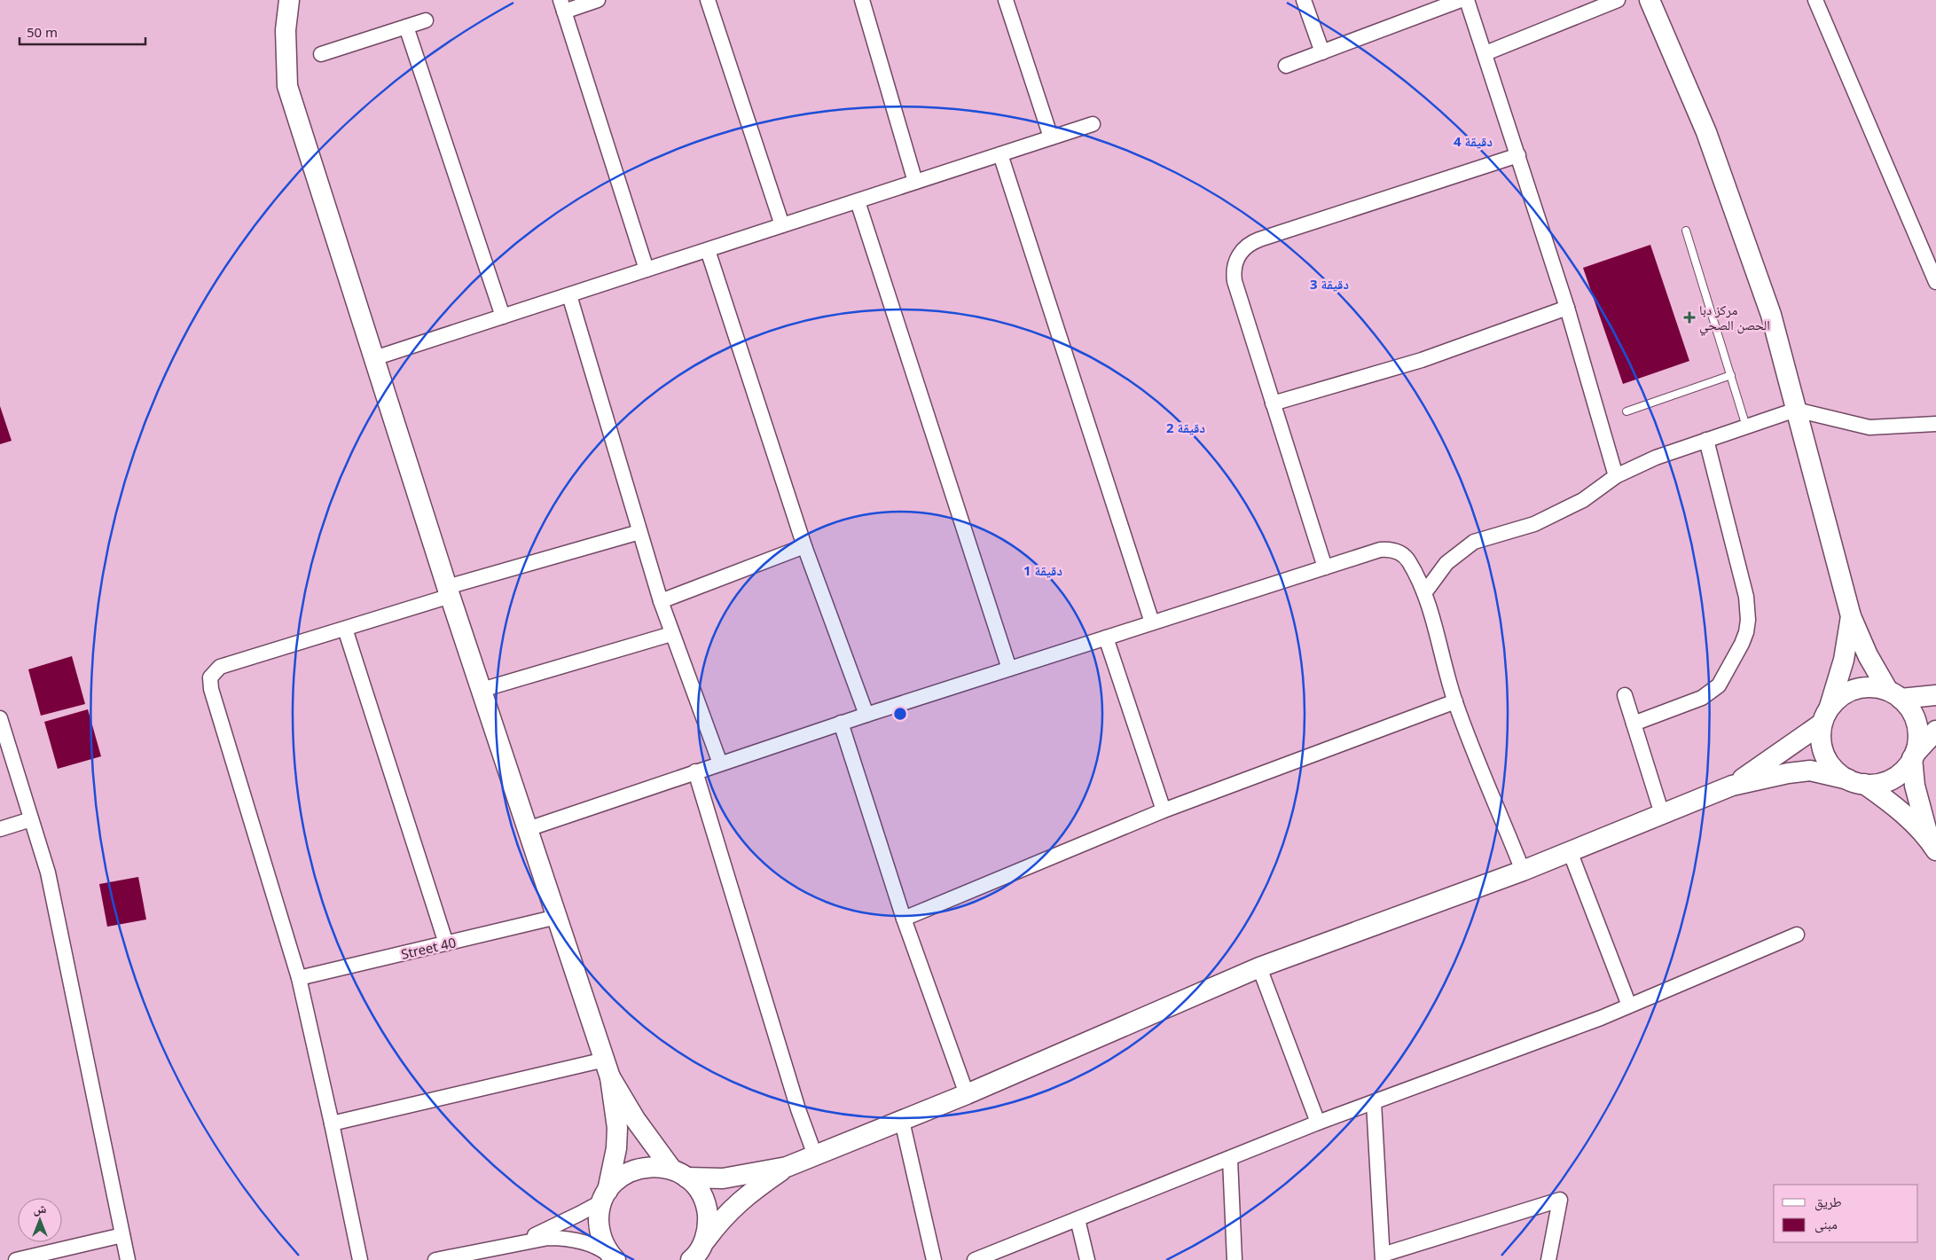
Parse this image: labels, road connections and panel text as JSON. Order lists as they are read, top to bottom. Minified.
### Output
{"streets":{"street":["Street 40"]},"places":{"health":["مركز دبا الحصن الصحي"]},"legend":["طريق","مبنى"],"scale_bar":"50 m","north":"top","rings":["4 دقيقة","3 دقيقة","2 دقيقة","1 دقيقة"]}
